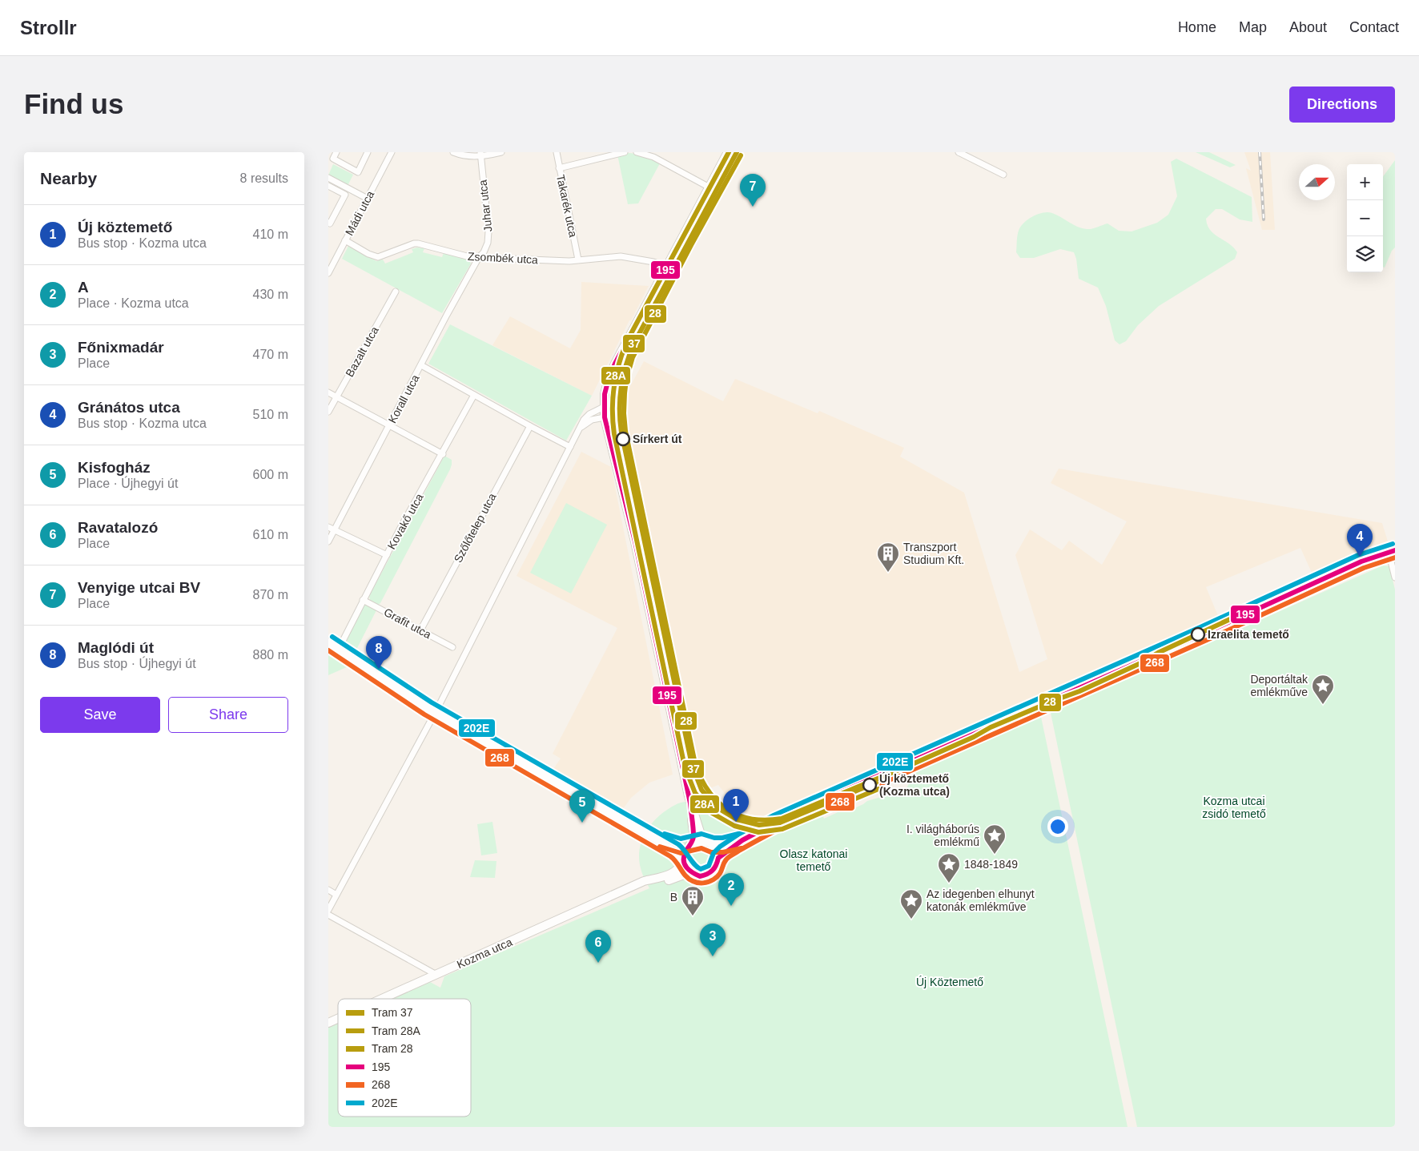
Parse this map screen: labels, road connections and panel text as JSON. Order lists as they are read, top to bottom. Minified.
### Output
{"streets":{"street":["Juhar utca","Takarék utca","Mádi utca","Zsombék utca","Bazalt utca","Korall utca","Kovakő utca","Szőlőtelep utca","Grafit utca","Kozma utca"]},"crossings":[["Juhar utca","Zsombék utca"],["Juhar utca","Korall utca"],["Takarék utca","Zsombék utca"],["Mádi utca","Zsombék utca"],["Zsombék utca","Korall utca"],["Kovakő utca","Grafit utca"],["Szőlőtelep utca","Grafit utca"]],"parks":["Kozma utcai zsidó temető","Olasz katonai temető","Új Köztemető"],"places":{"other":["Sírkert út","Izraelita temető","Új köztemető (Kozma utca)"],"building":["Transzport Studium Kft.","B"],"place":["Deportáltak emlékműve","I. világháborús emlékmű","1848-1849","Az idegenben elhunyt katonák emlékműve"]},"lines":["tram line 37","tram line 28A","transit line 195","tram line 28","transit line 202E","transit line 268"],"legend":["Tram 37","Tram 28A","Tram 28","195","268","202E"],"north":"right","page":{"header":"Strollr","nav":["Home","Map","About","Contact"],"buttons":["Directions",["Save","Share"]],"title":"Find us","heading":["Nearby","8 results"],"map_buttons":["+","−"],"pins":["7","4","8","1","5","2","3","6"],"list":[{"mark":"1","name":"Új köztemető","note":"Bus stop · Kozma utca","value":"410 m"},{"mark":"2","name":"A","note":"Place · Kozma utca","value":"430 m"},{"mark":"3","name":"Főnixmadár","note":"Place","value":"470 m"},{"mark":"4","name":"Gránátos utca","note":"Bus stop · Kozma utca","value":"510 m"},{"mark":"5","name":"Kisfogház","note":"Place · Újhegyi út","value":"600 m"},{"mark":"6","name":"Ravatalozó","note":"Place","value":"610 m"},{"mark":"7","name":"Venyige utcai BV","note":"Place","value":"870 m"},{"mark":"8","name":"Maglódi út","note":"Bus stop · Újhegyi út","value":"880 m"}]}}
